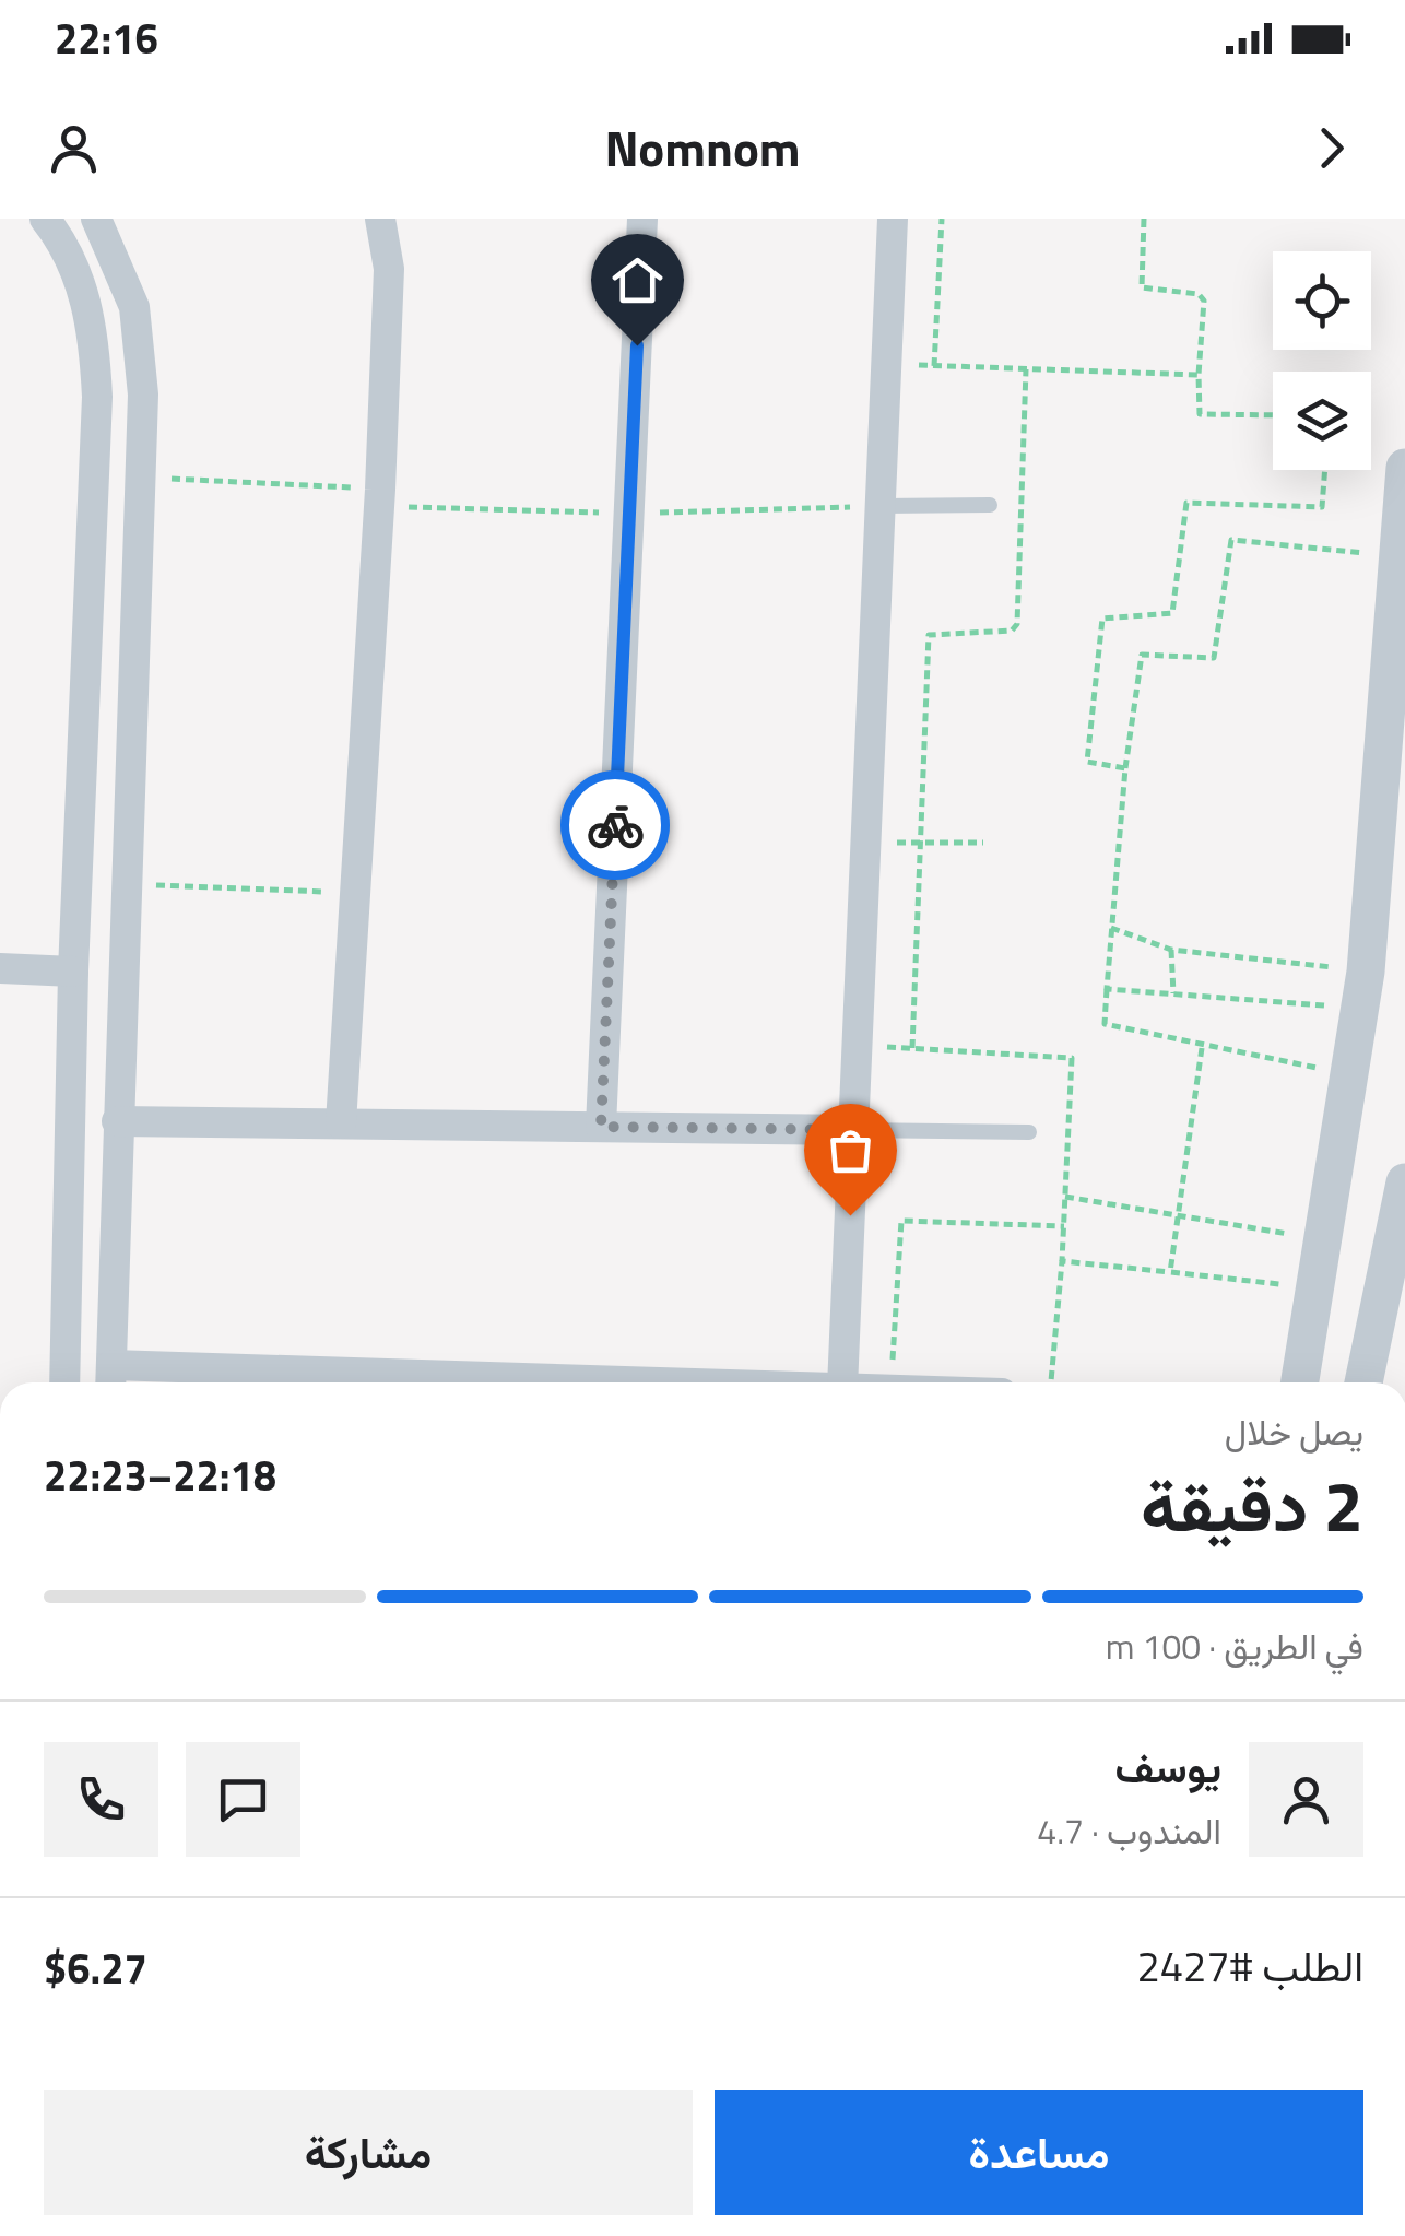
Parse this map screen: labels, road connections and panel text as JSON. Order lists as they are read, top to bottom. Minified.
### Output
{"page":{"status":"22:16","header":"Nomnom","heading":["2 دقيقة","يصل خلال","22:18–22:23"],"panel":["يوسف","المندوب · 4.7","الطلب #2427","$6.27"],"bar":"في الطريق · 100 m","buttons":["مساعدة","مشاركة"]}}
